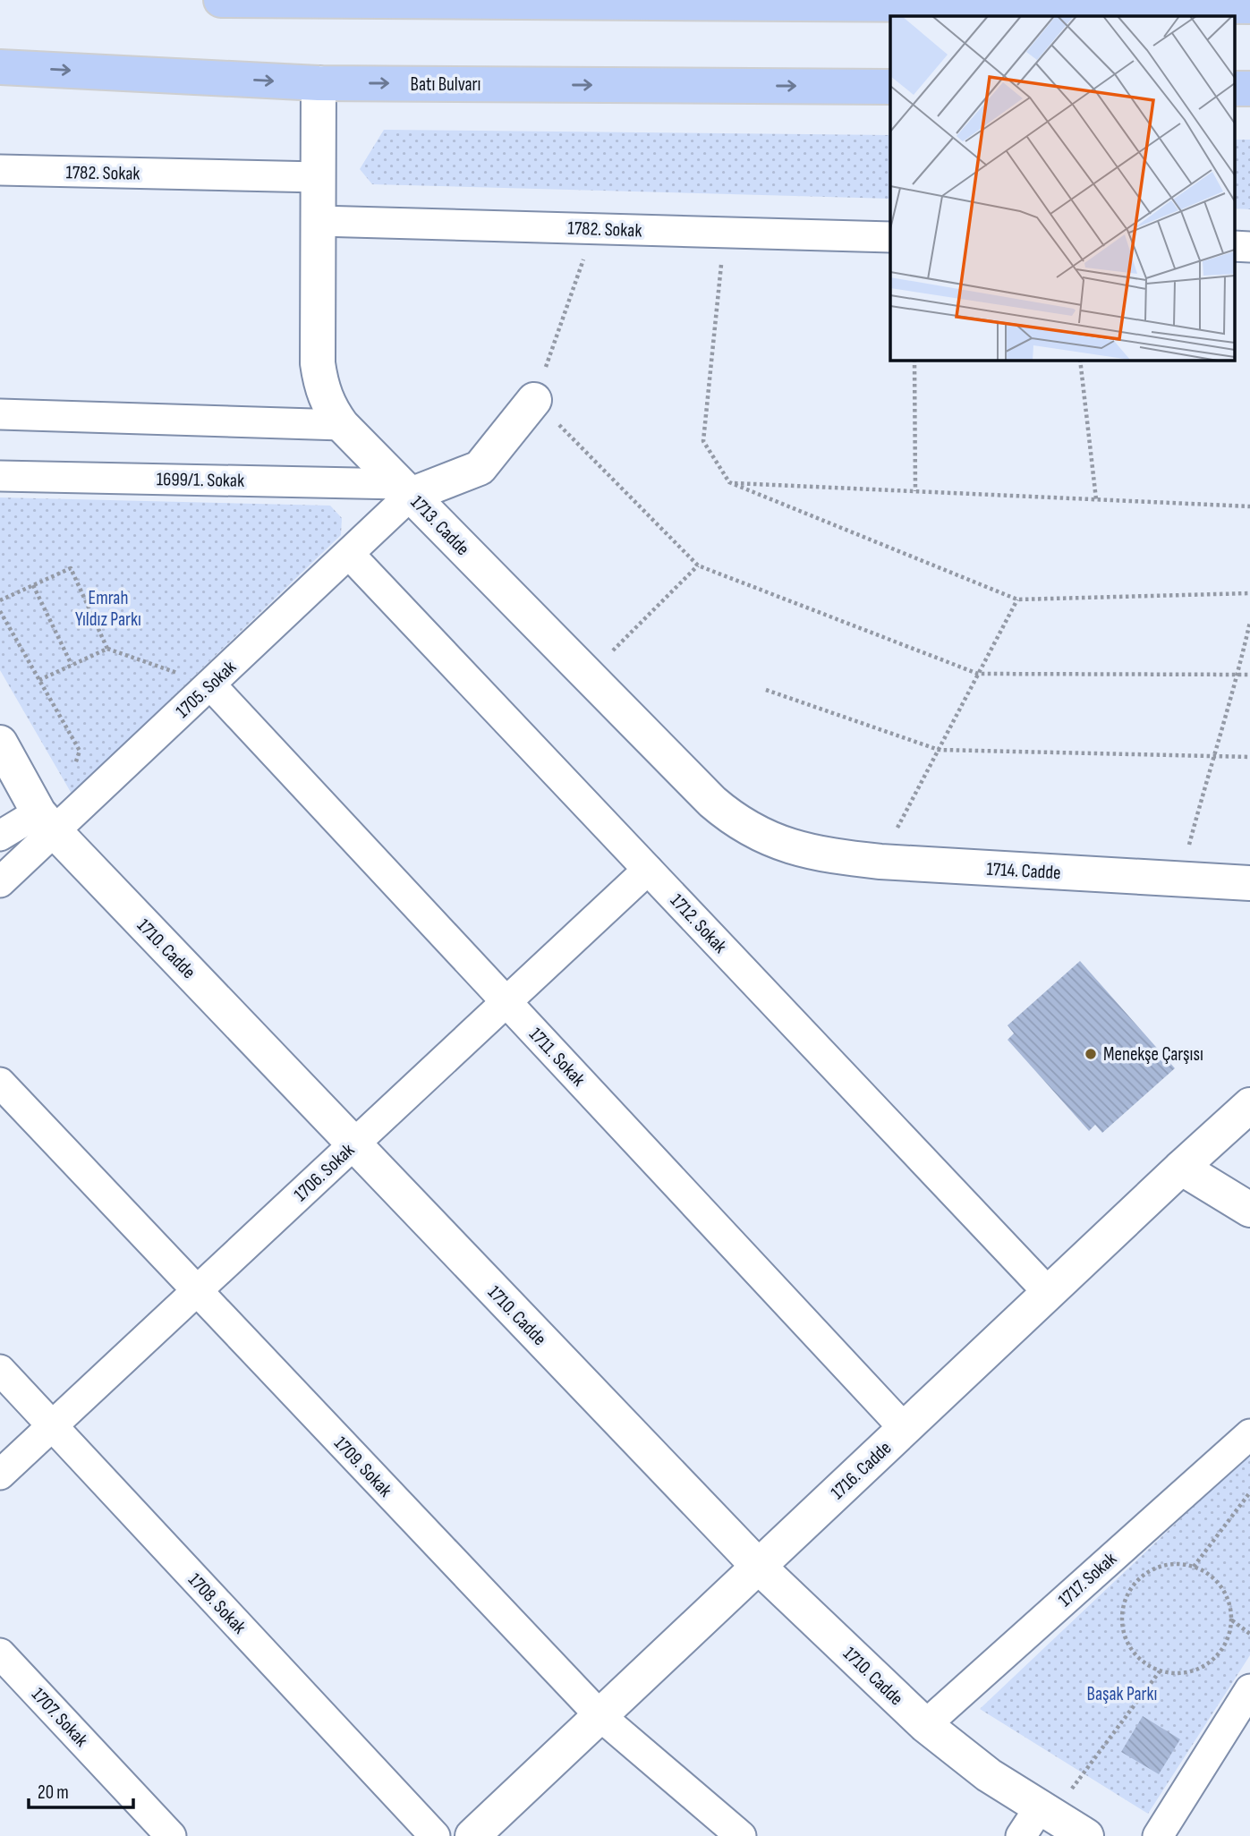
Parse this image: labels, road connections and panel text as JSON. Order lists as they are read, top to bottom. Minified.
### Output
{"streets":{"main road":["Batı Bulvarı"],"street":["1782. Sokak","1699/1. Sokak","1713. Cadde","1705. Sokak","1714. Cadde","1712. Sokak","1710. Cadde","1711. Sokak","1706. Sokak","1709. Sokak","1716. Cadde","1717. Sokak","1708. Sokak","1707. Sokak"]},"crossings":[["Batı Bulvarı","1713. Cadde"],["1782. Sokak","1713. Cadde"],["1699/1. Sokak","1713. Cadde"],["1699/1. Sokak","1705. Sokak"],["1713. Cadde","1705. Sokak"],["1713. Cadde","1714. Cadde"],["1705. Sokak","1712. Sokak"],["1705. Sokak","1710. Cadde"],["1705. Sokak","1711. Sokak"],["1712. Sokak","1706. Sokak"],["1712. Sokak","1716. Cadde"],["1710. Cadde","1706. Sokak"],["1710. Cadde","1716. Cadde"],["1710. Cadde","1717. Sokak"],["1711. Sokak","1706. Sokak"],["1711. Sokak","1716. Cadde"],["1706. Sokak","1709. Sokak"],["1706. Sokak","1708. Sokak"],["1709. Sokak","1716. Cadde"]],"parks":["Emrah Yıldız Parkı","Başak Parkı"],"places":["Menekşe Çarşısı"],"scale_bar":"20 m"}
